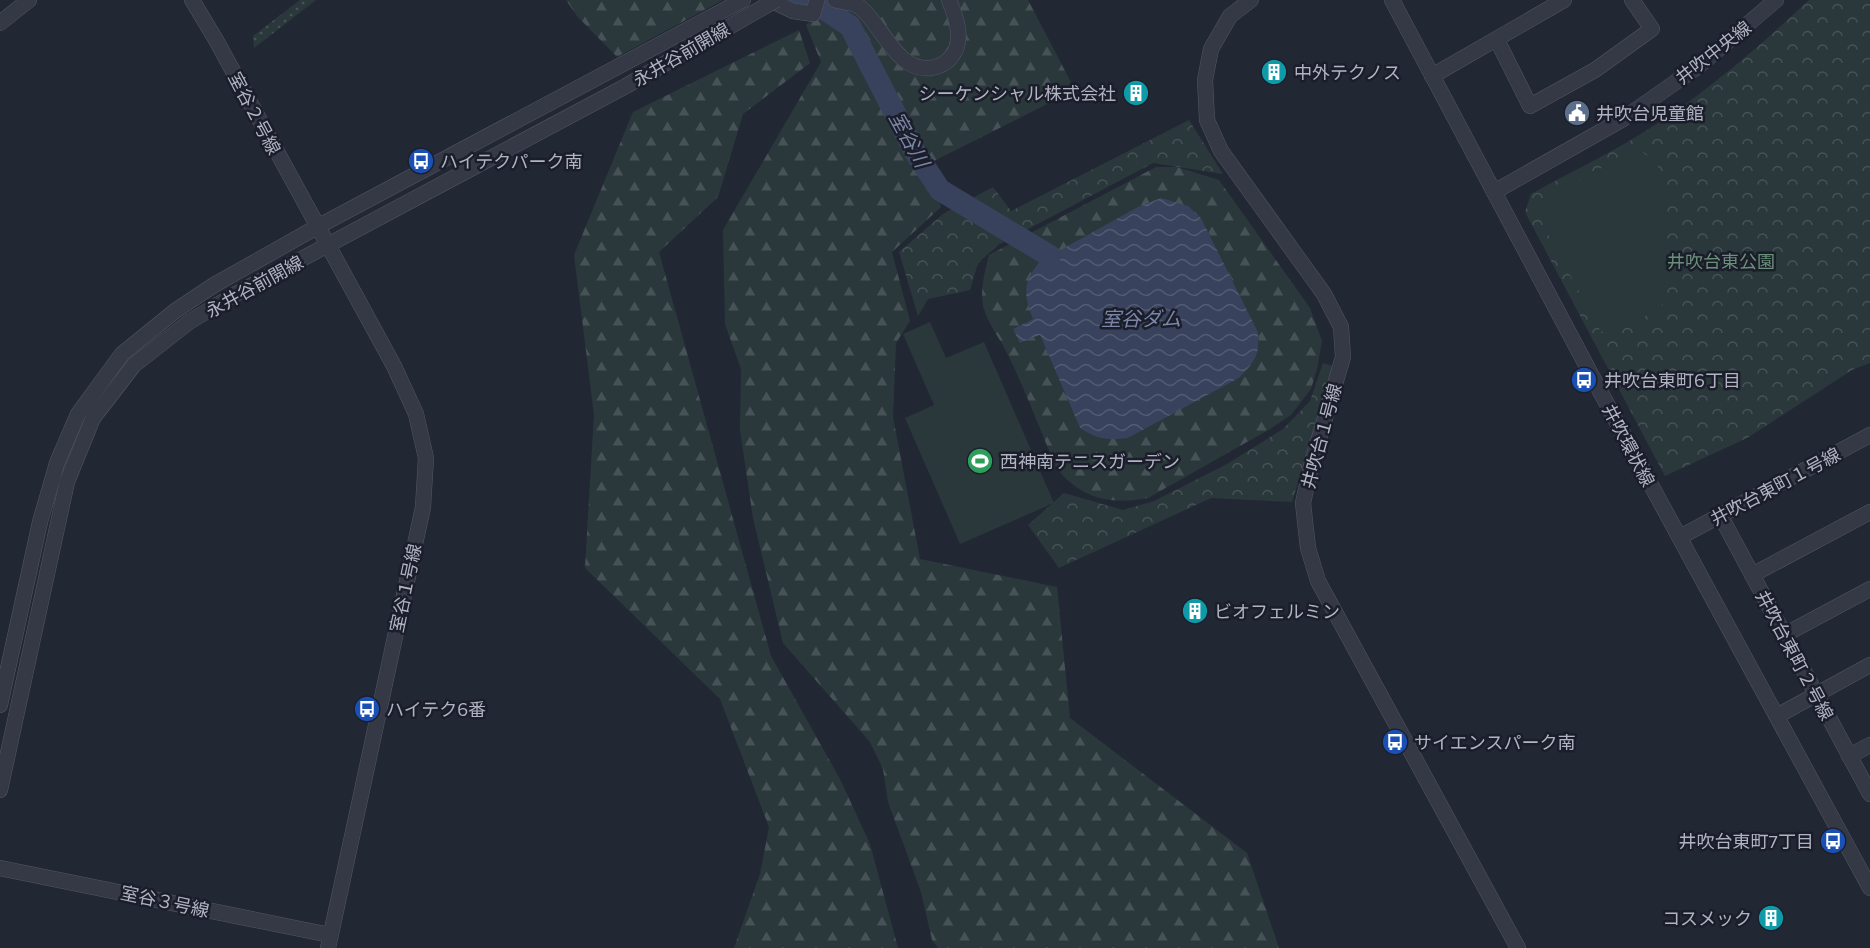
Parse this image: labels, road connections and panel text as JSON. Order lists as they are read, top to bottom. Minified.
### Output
{"streets":{"street":["井吹中央線","永井谷前開線","室谷２号線","井吹台１号線","井吹環状線","井吹台東町１号線","室谷１号線","井吹台東町２号線","室谷３号線"]},"crossings":[["井吹中央線","井吹環状線"],["永井谷前開線","室谷２号線"],["永井谷前開線","室谷１号線"],["室谷２号線","室谷１号線"],["井吹環状線","井吹台東町１号線"],["井吹台東町１号線","井吹台東町２号線"],["室谷１号線","室谷３号線"]],"water":["室谷川","室谷ダム"],"parks":["井吹台東公園"],"places":{"building":["中外テクノス","シーケンシャル株式会社","ビオフェルミン","コスメック"],"public building":["井吹台児童館"],"bus stop":["ハイテクパーク南","井吹台東町6丁目","ハイテク6番","サイエンスパーク南","井吹台東町7丁目"],"sports":["西神南テニスガーデン"]}}
